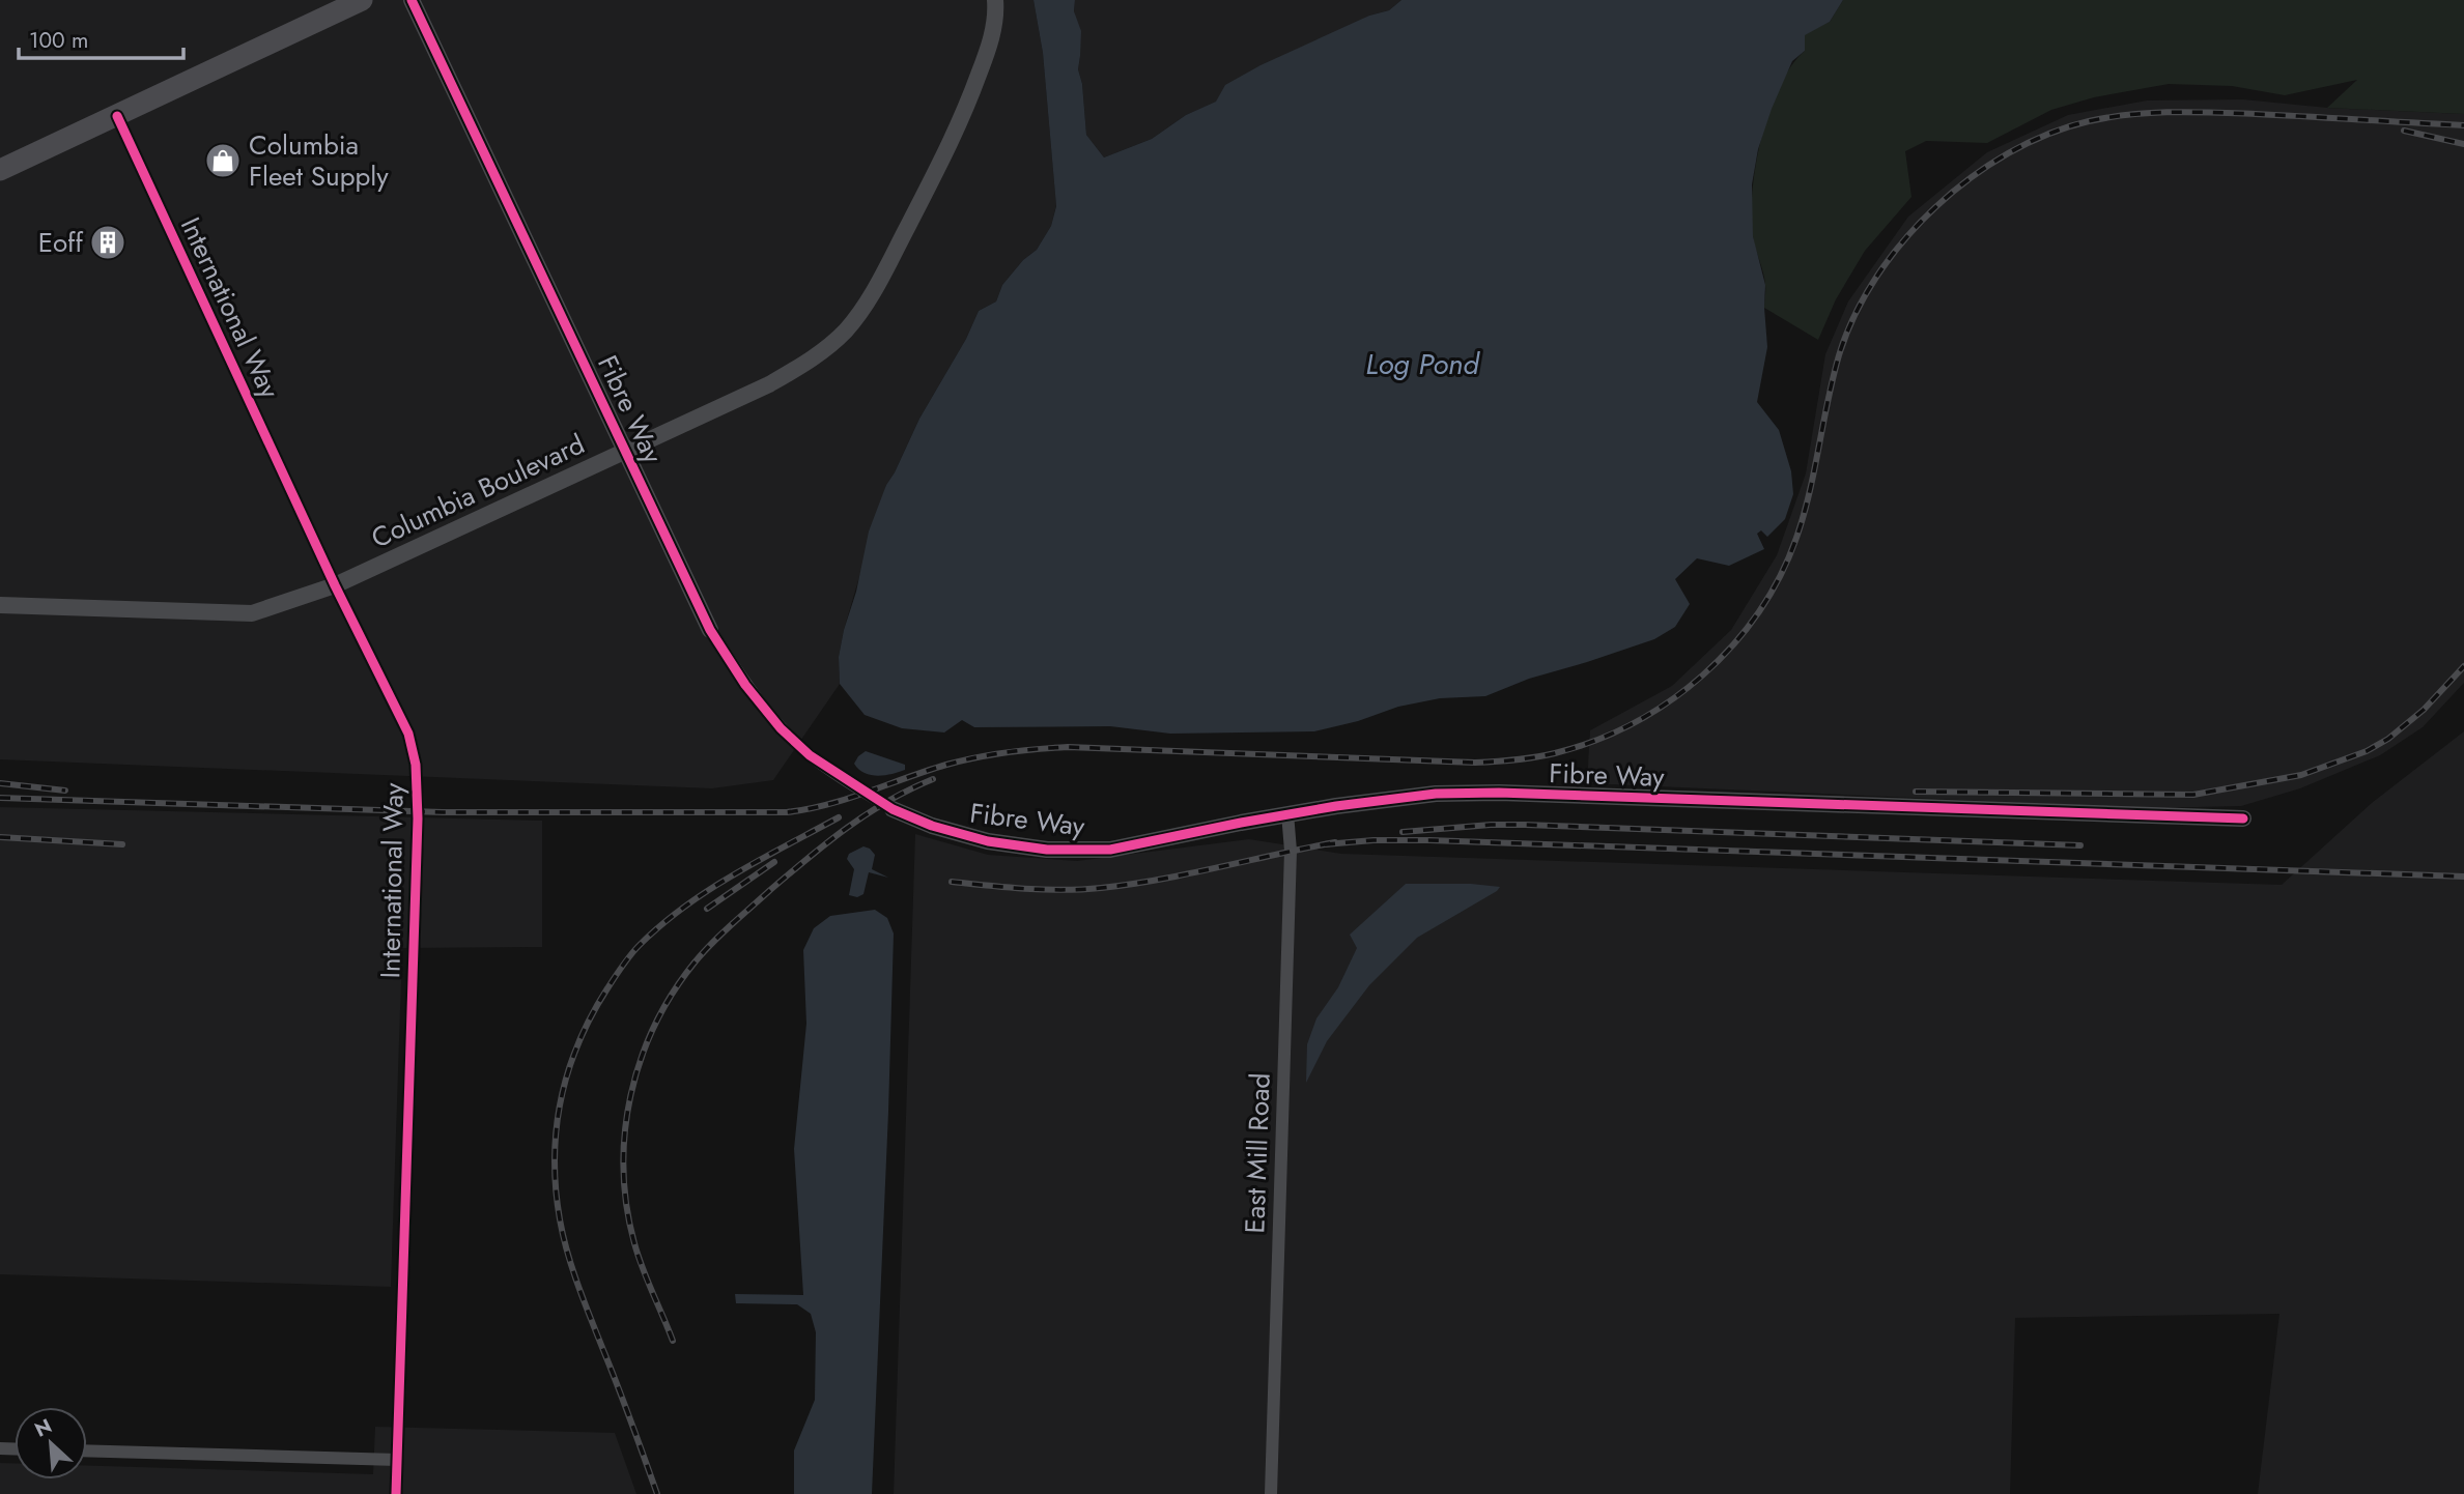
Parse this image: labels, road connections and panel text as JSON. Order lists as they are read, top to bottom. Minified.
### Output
{"streets":{"street":["International Way","Fibre Way","Columbia Boulevard","East Mill Road"]},"crossings":[["International Way","Columbia Boulevard"],["Fibre Way","Columbia Boulevard"],["Fibre Way","East Mill Road"]],"water":["Log Pond"],"places":{"shop":["Columbia Fleet Supply"],"building":["Eoff"]},"scale_bar":"100 m","north":"top left"}
